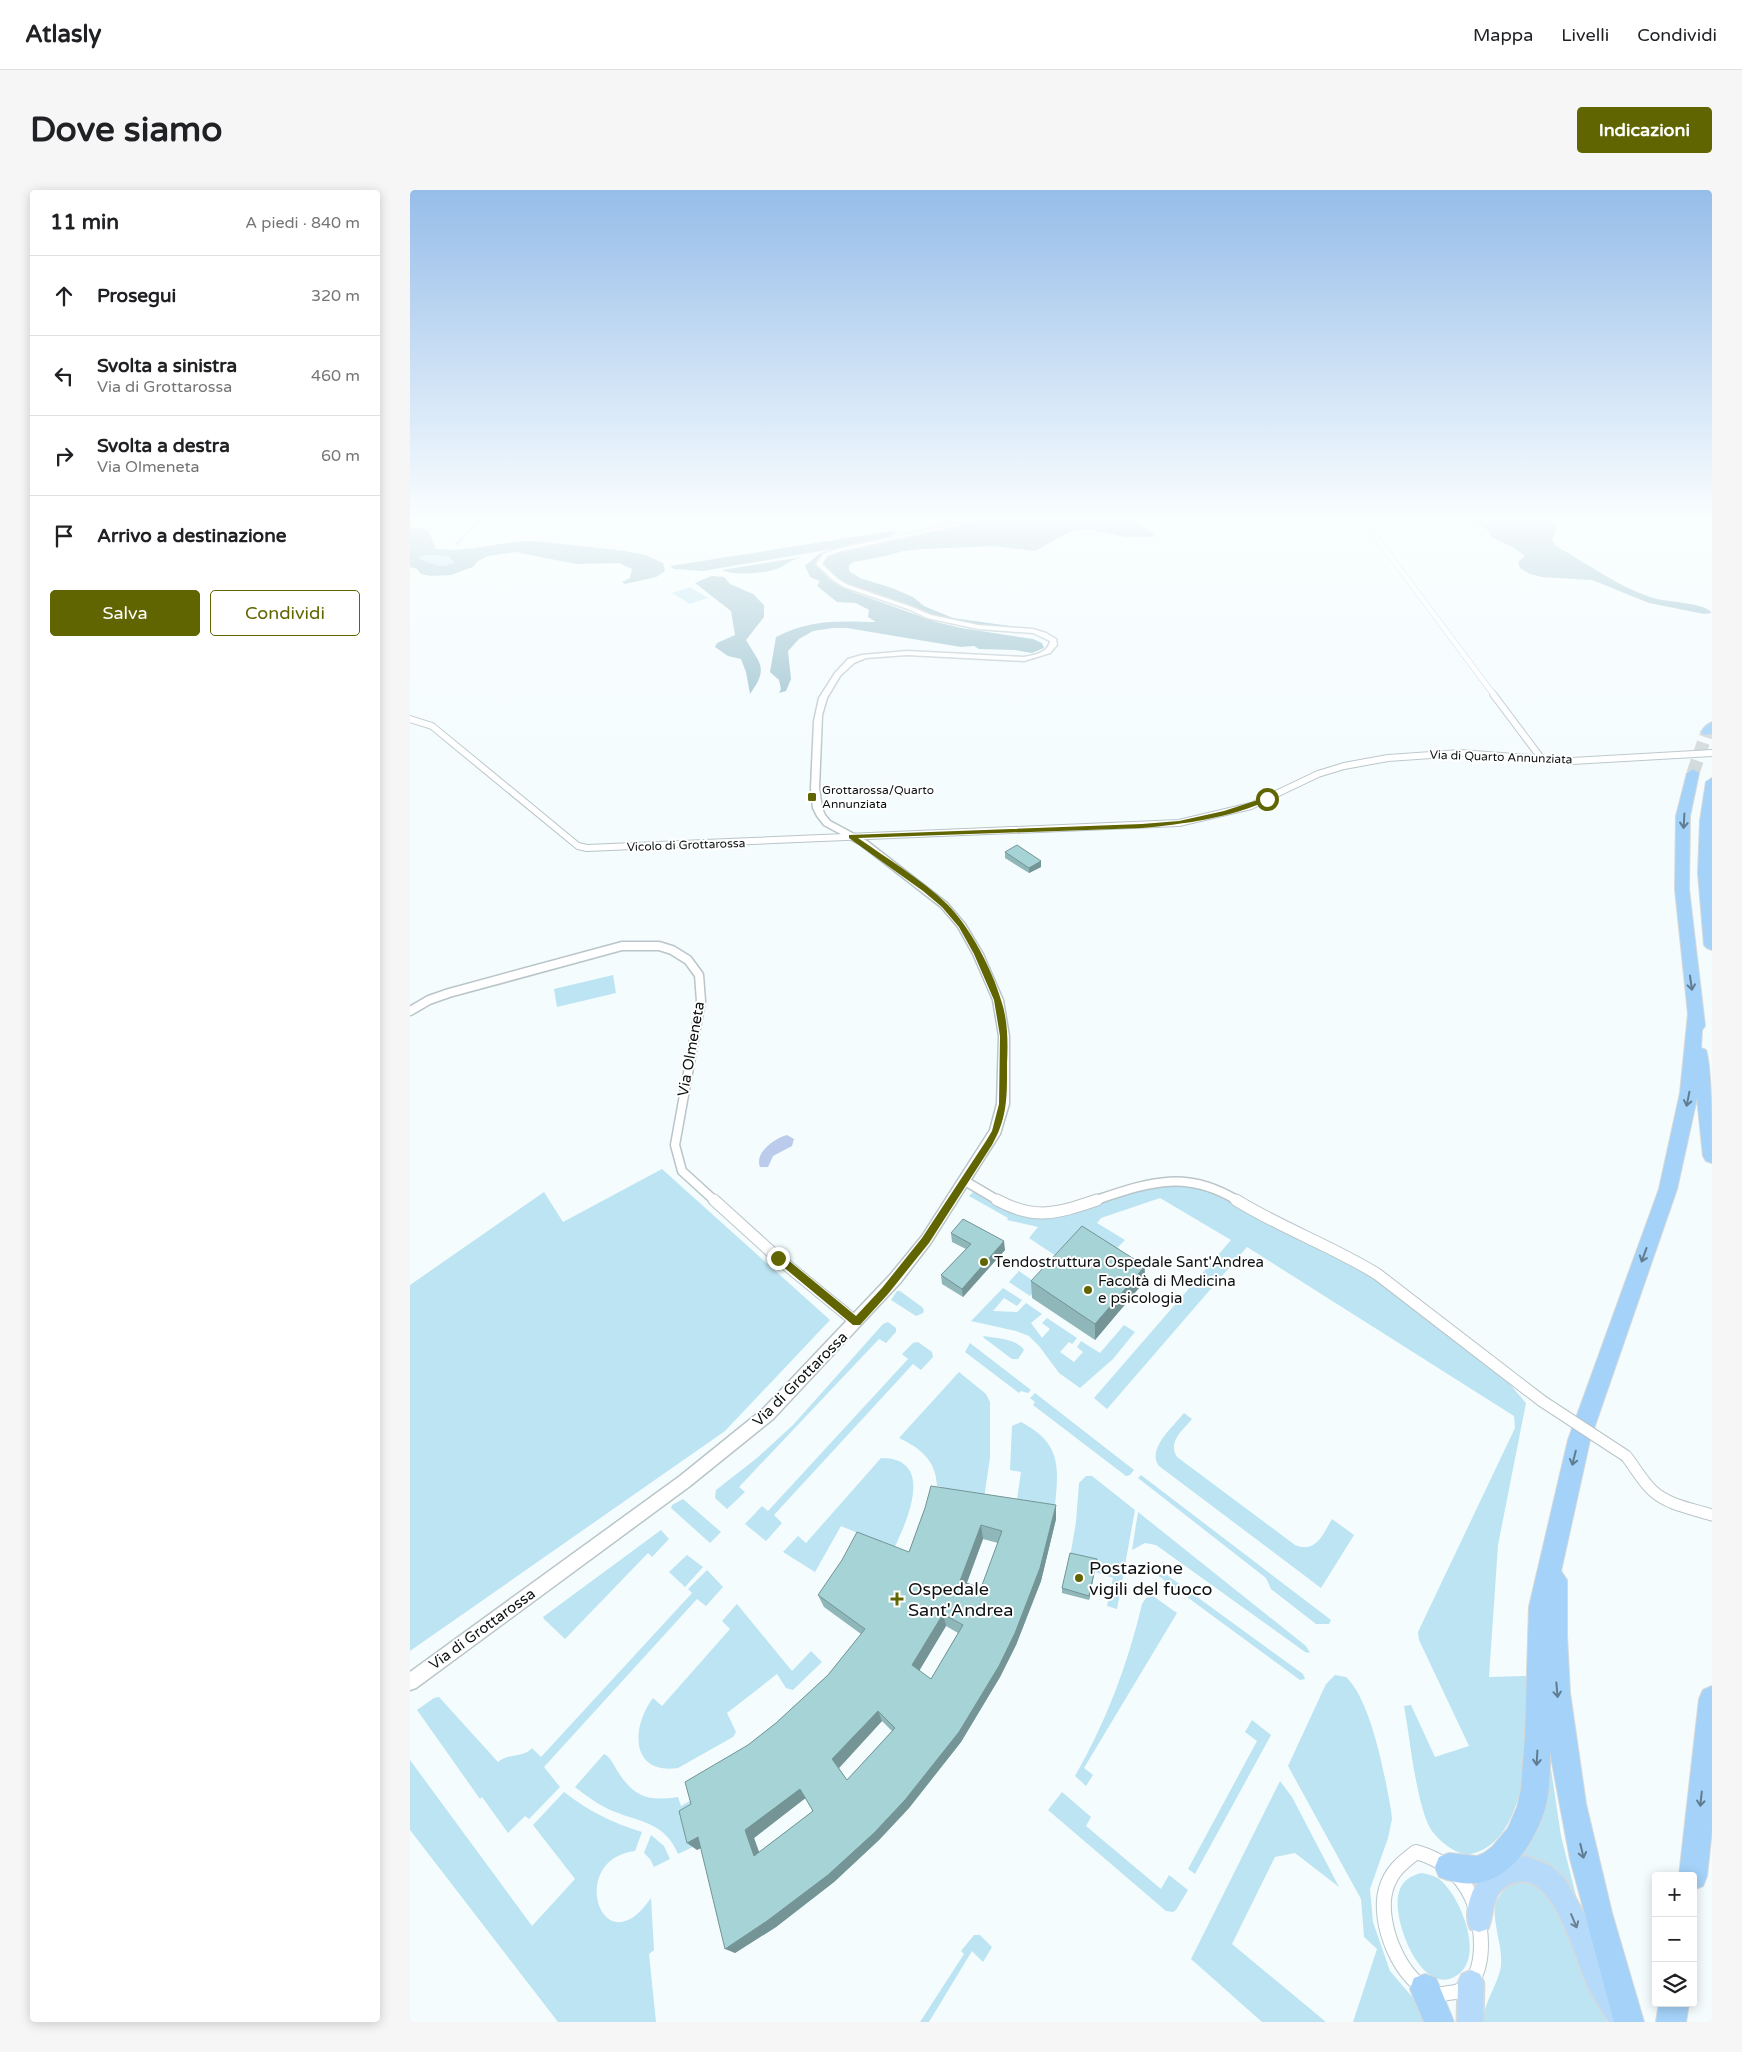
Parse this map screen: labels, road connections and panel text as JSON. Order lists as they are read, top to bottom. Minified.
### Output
{"streets":{"street":["Via di Quarto Annunziata","Vicolo di Grottarossa","Via Olmeneta","Via di Grottarossa"]},"crossings":[["Via di Quarto Annunziata","Vicolo di Grottarossa"],["Via di Quarto Annunziata","Via di Grottarossa"],["Vicolo di Grottarossa","Via di Grottarossa"],["Via Olmeneta","Via di Grottarossa"]],"places":{"transit":["Grottarossa/Quarto Annunziata"],"other":["Tendostruttura Ospedale Sant'Andrea","Facoltà di Medicina e psicologia","Postazione vigili del fuoco"],"health":["Ospedale Sant'Andrea"]},"page":{"header":"Atlasly","nav":["Mappa","Livelli","Condividi"],"buttons":["Indicazioni",["Salva","Condividi"]],"title":"Dove siamo","heading":["11 min","A piedi · 840 m"],"list":[["Prosegui","320 m"],["Svolta a sinistra","Via di Grottarossa","460 m"],["Svolta a destra","Via Olmeneta","60 m"],"Arrivo a destinazione"],"map_buttons":["+","−"]}}
